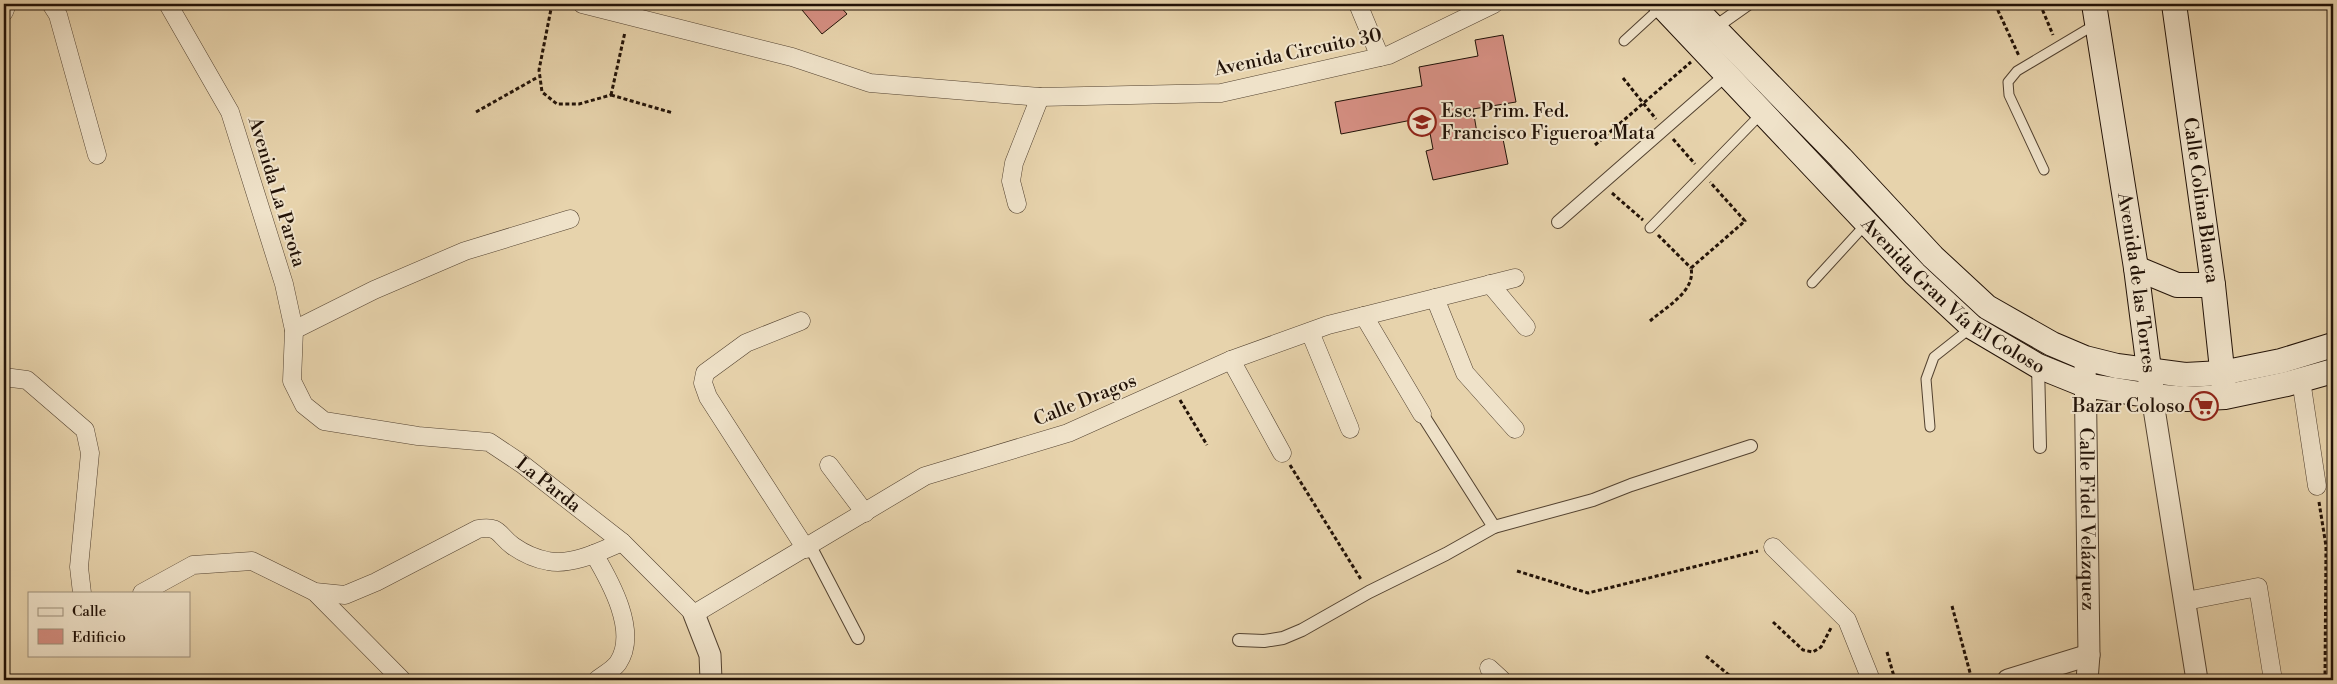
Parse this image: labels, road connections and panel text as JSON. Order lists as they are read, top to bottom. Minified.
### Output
{"streets":{"main road":["Calle Colina Blanca","Avenida de las Torres","Avenida Gran Vía El Coloso"],"street":["Avenida Circuito 30","Avenida La Parota","Calle Dragos","La Parda","Calle Fidel Velázquez"]},"crossings":[["Avenida La Parota","La Parda"],["Calle Colina Blanca","Avenida Gran Vía El Coloso"],["Avenida de las Torres","Avenida Gran Vía El Coloso"],["Avenida Gran Vía El Coloso","Calle Fidel Velázquez"],["Calle Dragos","La Parda"]],"places":{"school or university":["Esc. Prim. Fed. Francisco Figueroa Mata"],"supermarket":["Bazar Coloso"]},"legend":["Calle","Edificio"]}
